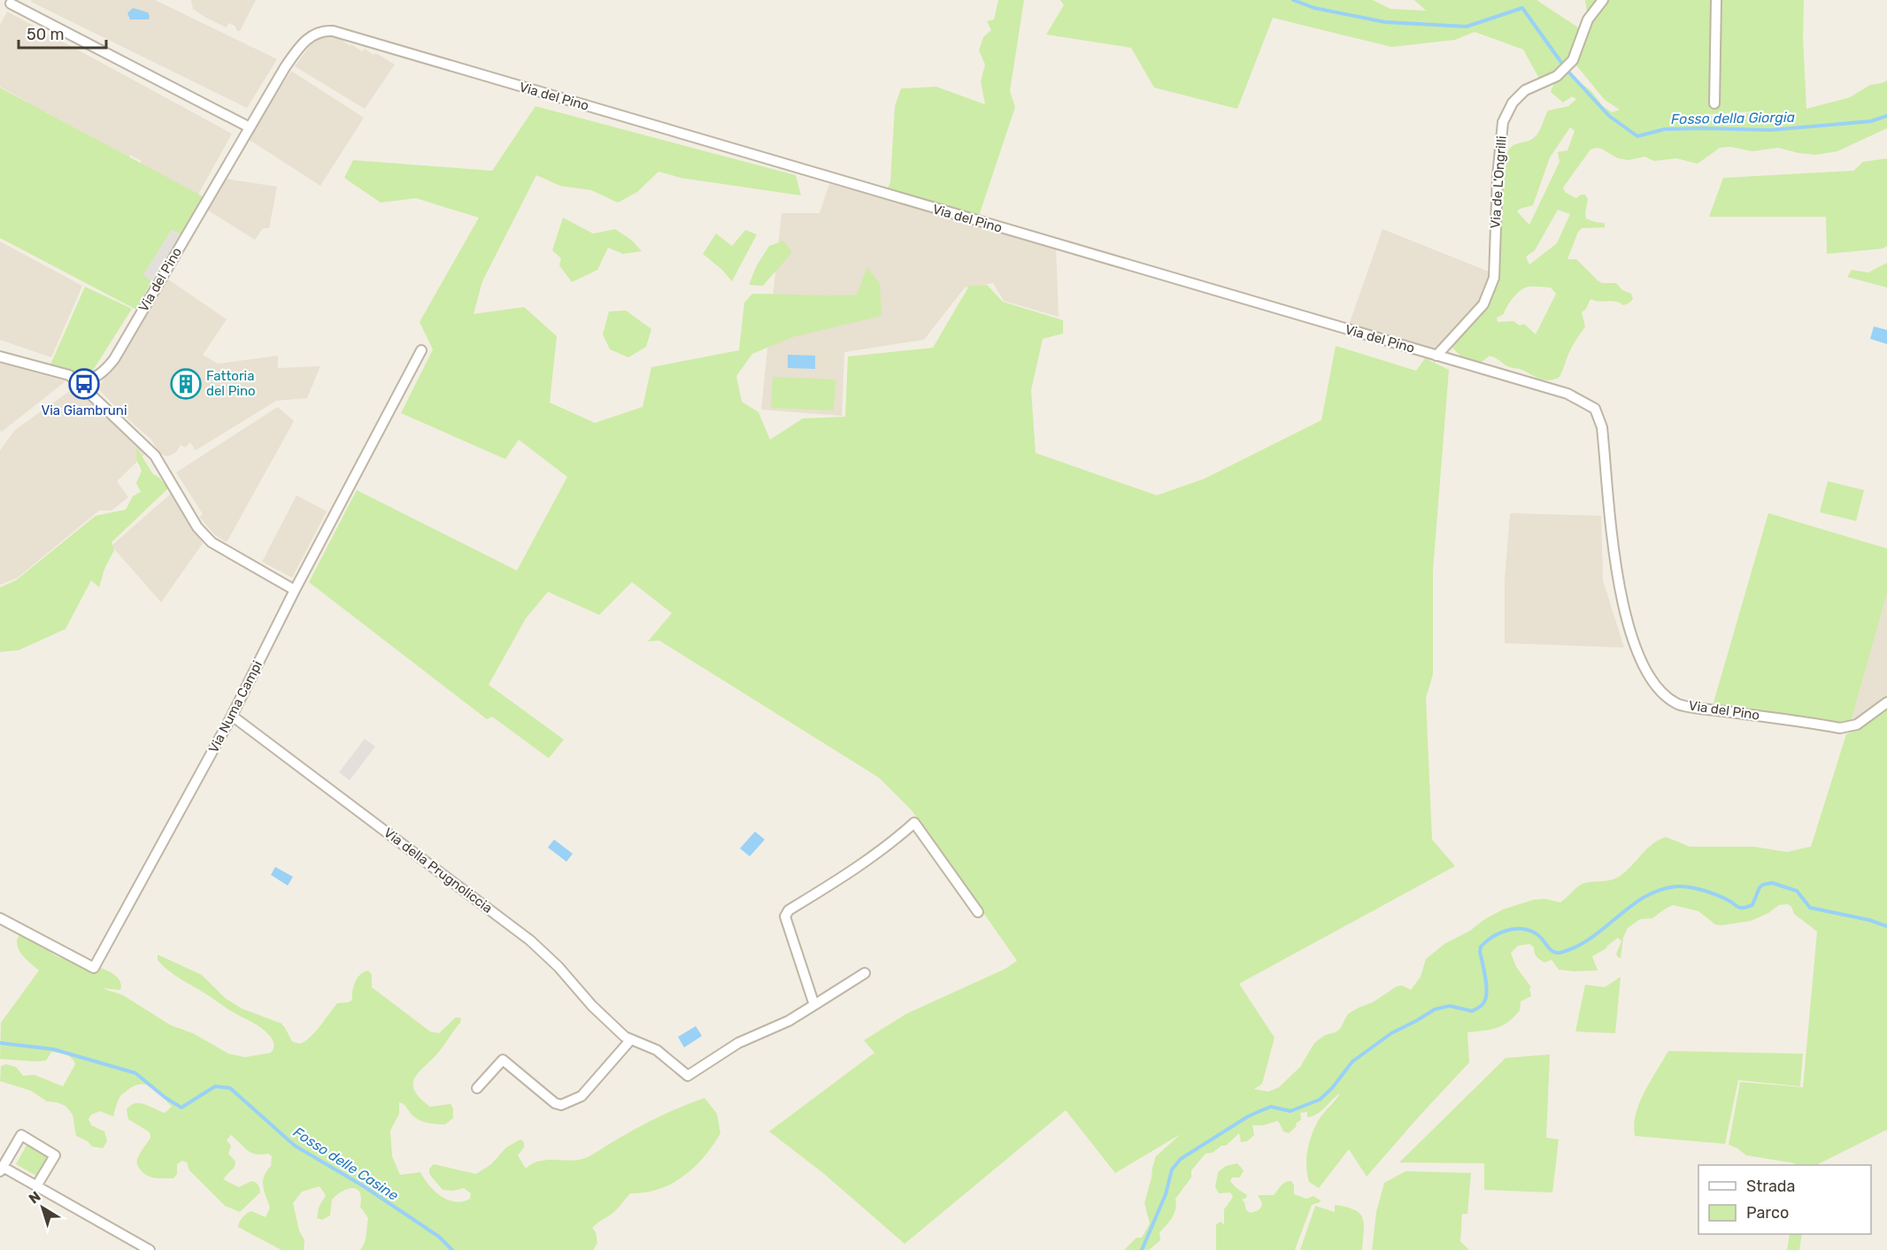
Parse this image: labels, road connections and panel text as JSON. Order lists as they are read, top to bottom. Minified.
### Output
{"streets":{"street":["Via del Pino","Via de L'Ongrilli","Via Numa Campi","Via della Prugnoliccia"]},"crossings":[["Via del Pino","Via de L'Ongrilli"],["Via Numa Campi","Via della Prugnoliccia"]],"water":["Fosso della Giorgia","Fosso delle Casine"],"places":{"bus stop":["Via Giambruni"],"building":["Fattoria del Pino"]},"legend":["Strada","Parco"],"scale_bar":"50 m","north":"top left"}
